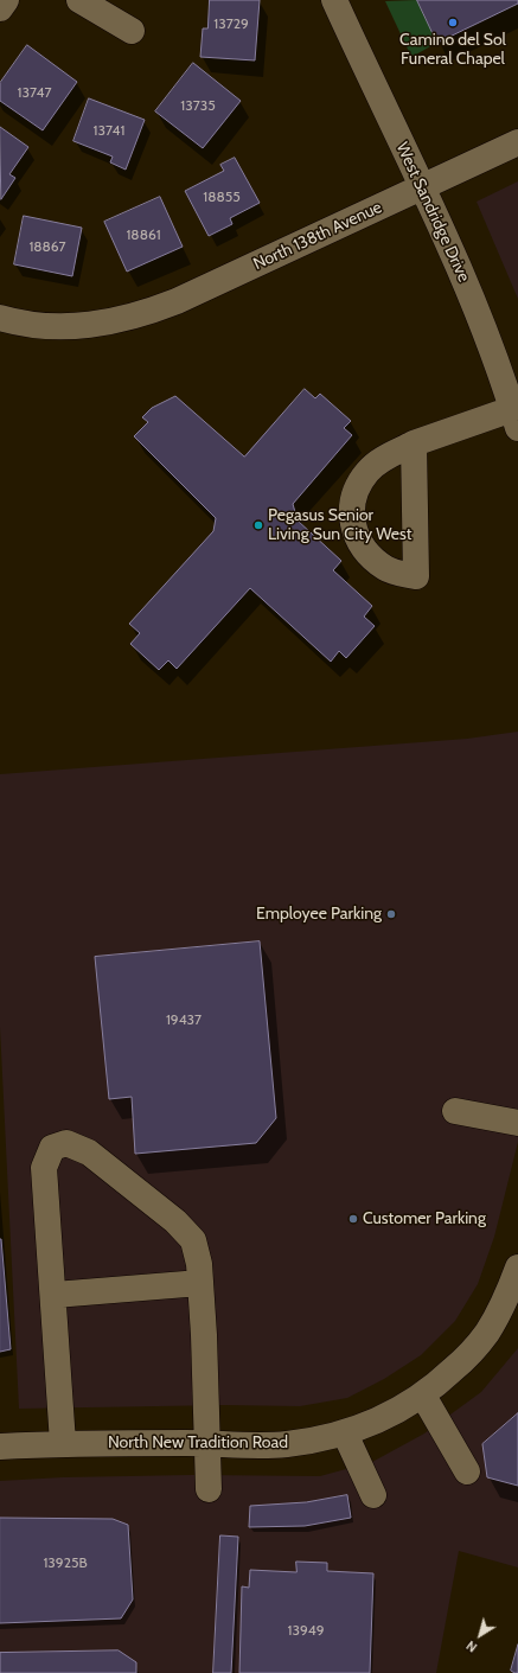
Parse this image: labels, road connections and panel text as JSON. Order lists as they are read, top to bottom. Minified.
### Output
{"streets":{"street":["West Sandridge Drive","North 138th Avenue","North New Tradition Road"]},"crossings":[["West Sandridge Drive","North 138th Avenue"]],"places":["Camino del Sol Funeral Chapel","Pegasus Senior Living Sun City West","Employee Parking","Customer Parking"],"house_numbers":["13729","13747","13735","13741","18855","18861","18867","19437","13925B","13949"],"north":"bottom left"}
